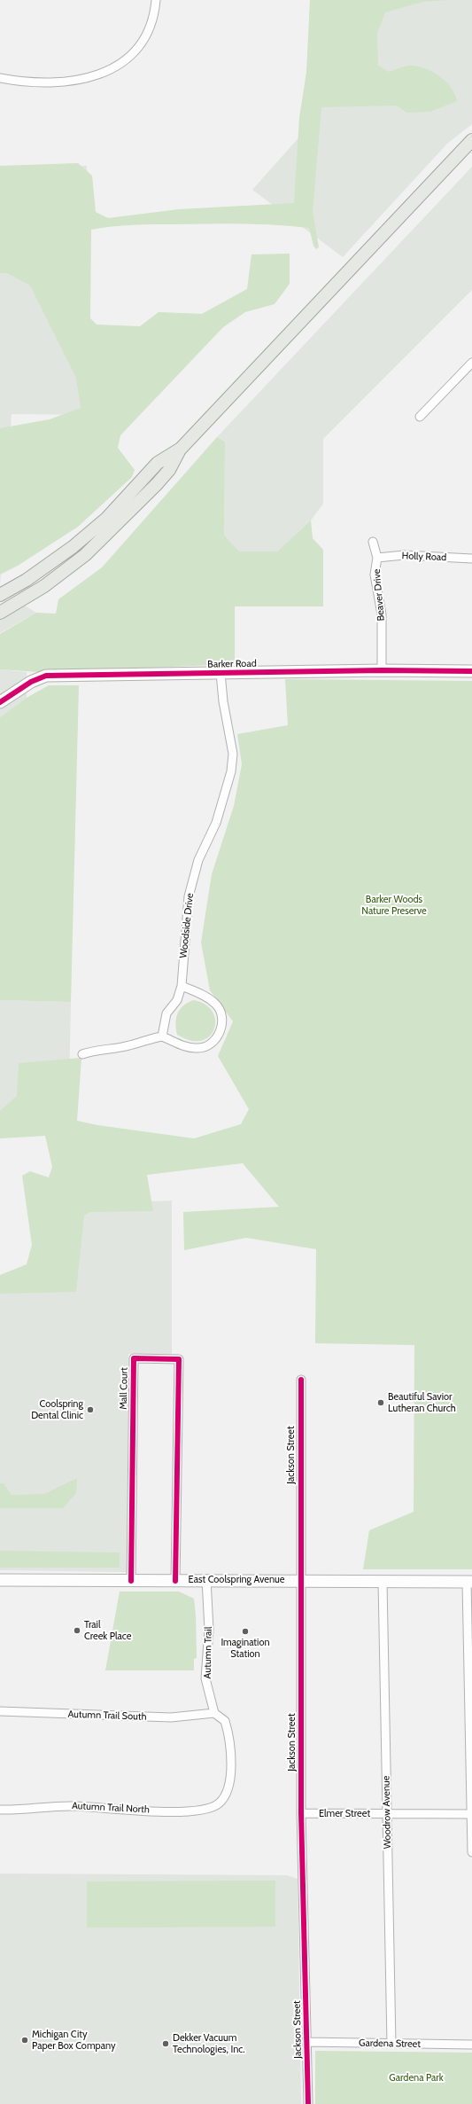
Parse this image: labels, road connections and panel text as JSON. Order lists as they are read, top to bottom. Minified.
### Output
{"streets":{"street":["Holly Road","Beaver Drive","Barker Road","Woodside Drive","Mall Court","Jackson Street","East Coolspring Avenue","Autumn Trail","Autumn Trail South","Autumn Trail North","Woodrow Avenue","Elmer Street","Gardena Street"]},"crossings":[["Holly Road","Beaver Drive"],["Beaver Drive","Barker Road"],["Barker Road","Woodside Drive"],["Mall Court","East Coolspring Avenue"],["Jackson Street","East Coolspring Avenue"],["Jackson Street","Elmer Street"],["Jackson Street","Gardena Street"],["East Coolspring Avenue","Autumn Trail"],["East Coolspring Avenue","Woodrow Avenue"],["Autumn Trail","Autumn Trail South"],["Autumn Trail","Autumn Trail North"],["Autumn Trail South","Autumn Trail North"],["Woodrow Avenue","Elmer Street"],["Woodrow Avenue","Gardena Street"]],"parks":["Barker Woods Nature Preserve","Gardena Park"],"places":["Beautiful Savior Lutheran Church","Coolspring Dental Clinic","Trail Creek Place","Imagination Station","Michigan City Paper Box Company","Dekker Vacuum Technologies, Inc."]}
